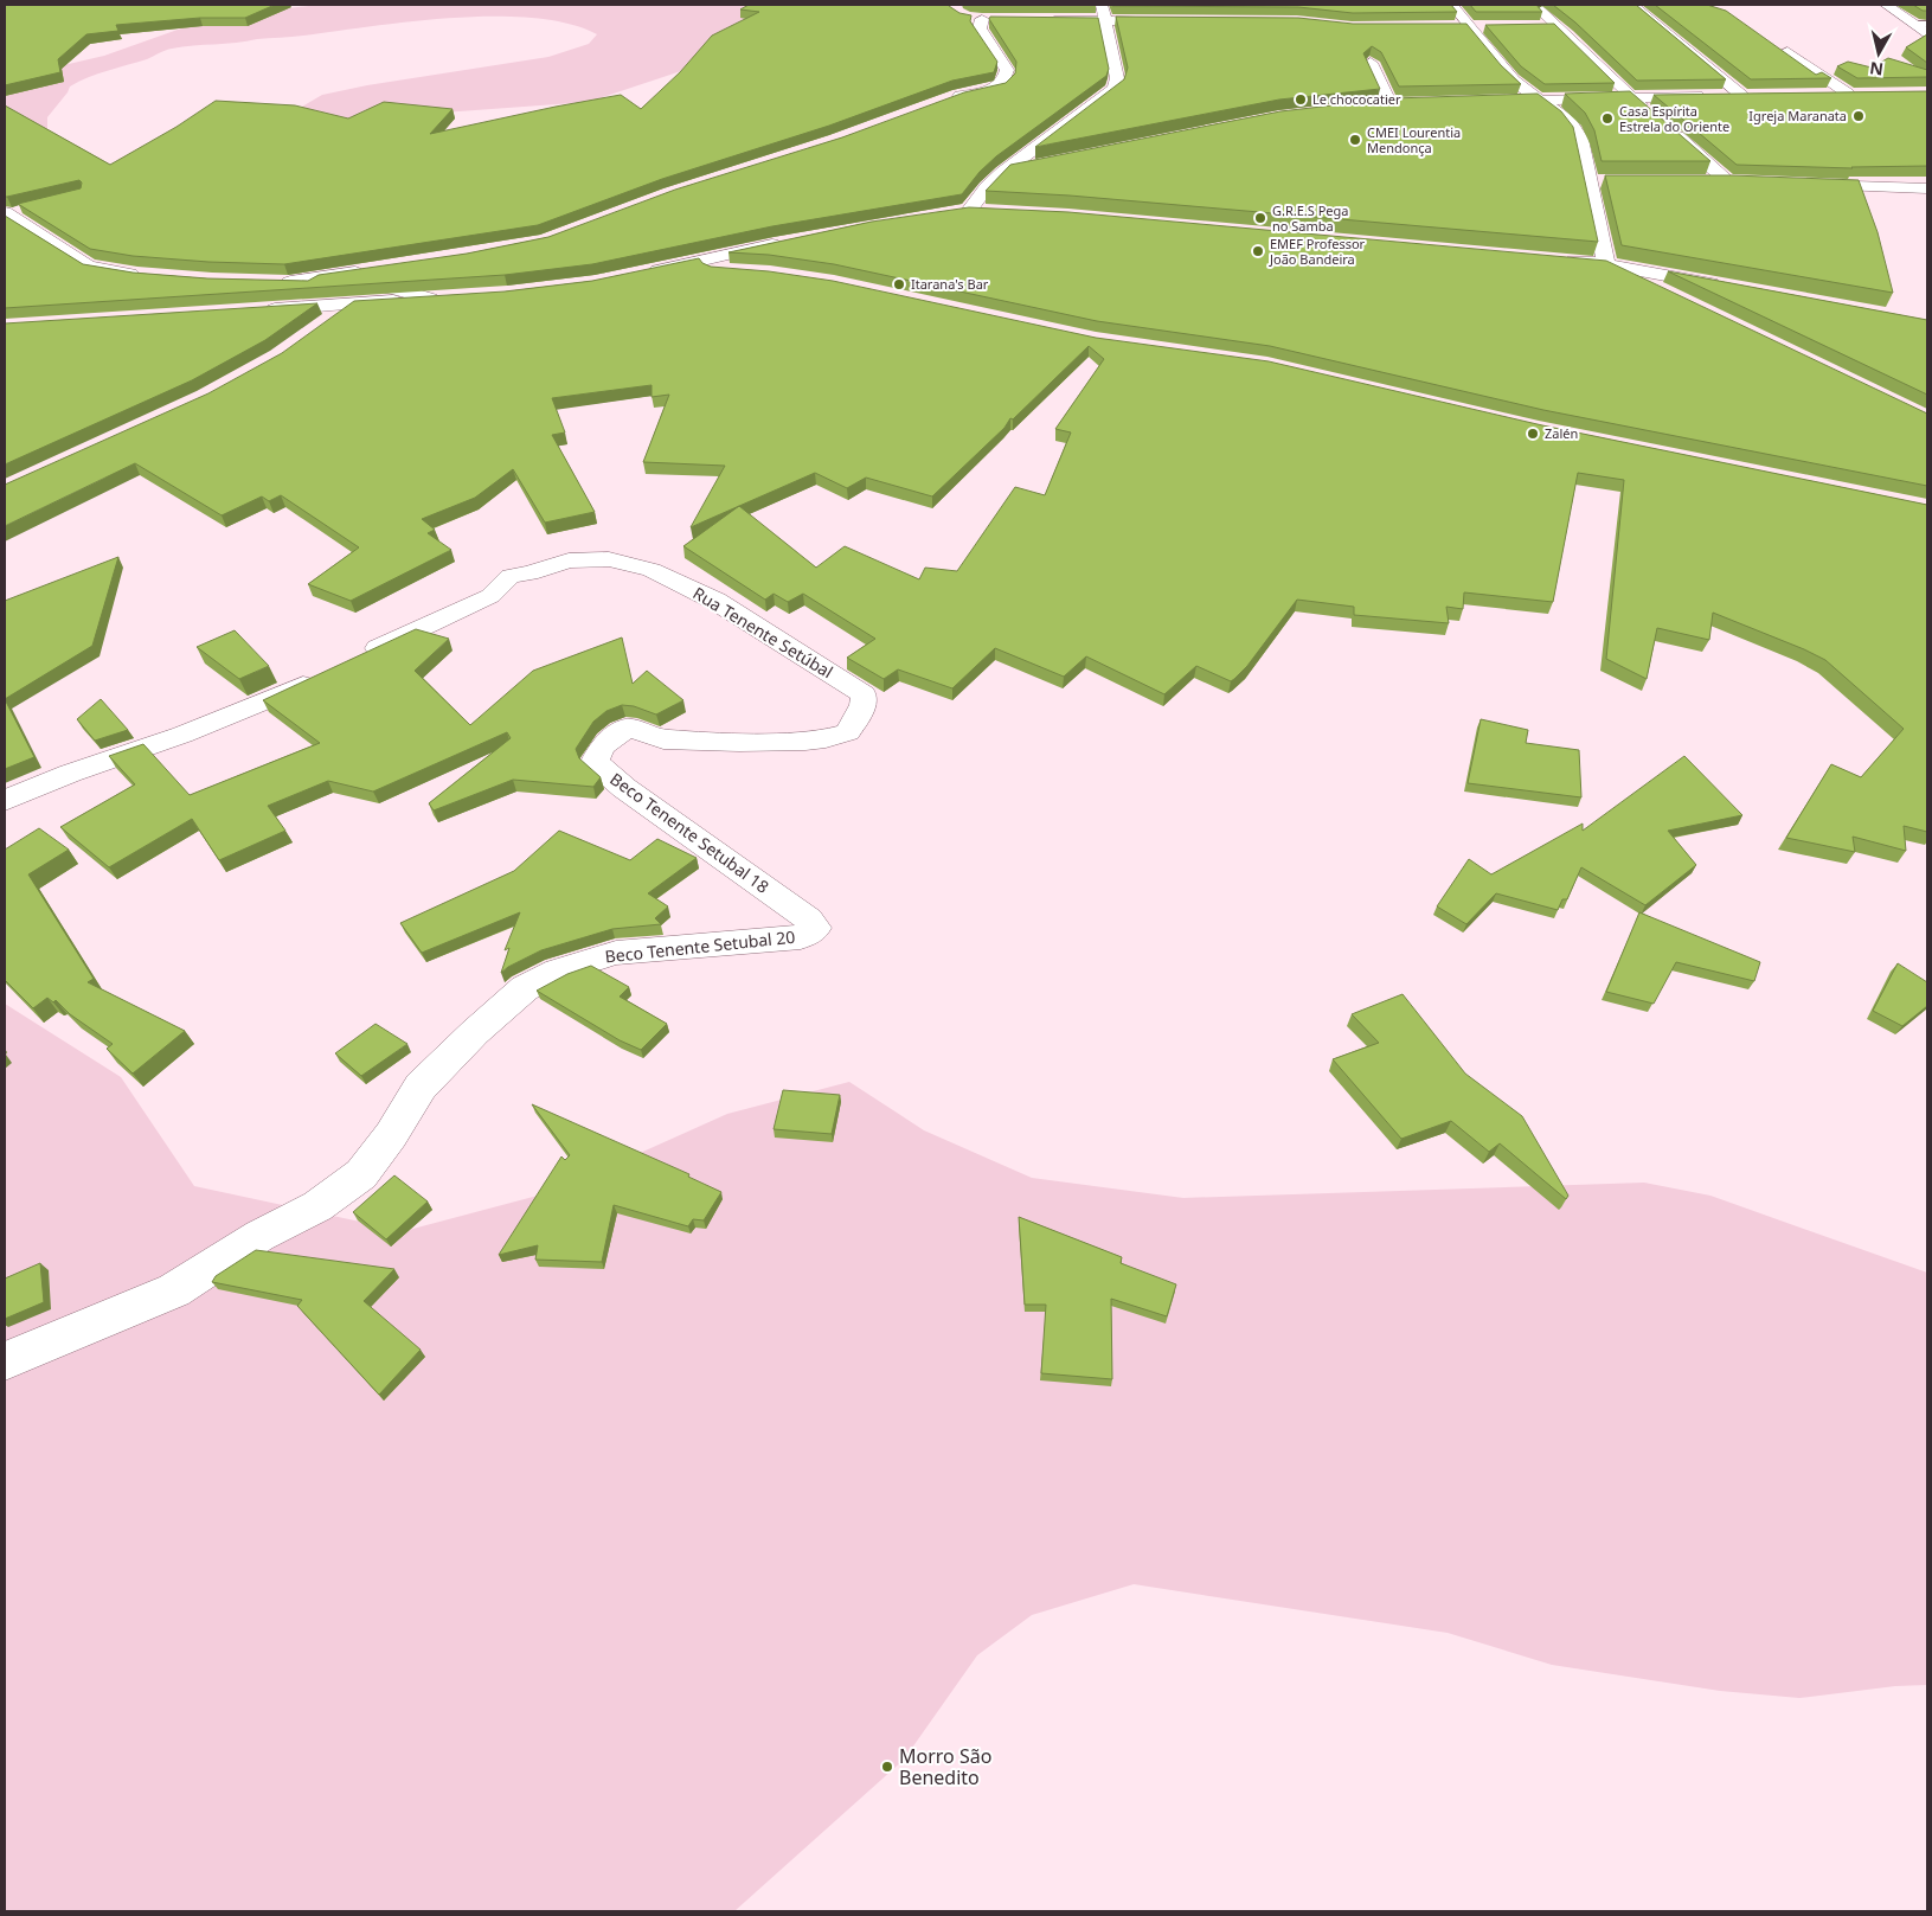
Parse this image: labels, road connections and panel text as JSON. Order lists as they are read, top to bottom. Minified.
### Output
{"streets":{"street":["Rua Tenente Setúbal","Beco Tenente Setubal 18","Beco Tenente Setubal 20"]},"crossings":[["Rua Tenente Setúbal","Beco Tenente Setubal 18"],["Beco Tenente Setubal 18","Beco Tenente Setubal 20"]],"places":["Le chococatier","Igreja Maranata","Casa Espírita Estrela do Oriente","CMEI Lourentia Mendonça","G.R.E.S Pega no Samba","EMEF Professor João Bandeira","Itarana's Bar","Zalén","Morro São Benedito"],"north":"bottom"}
